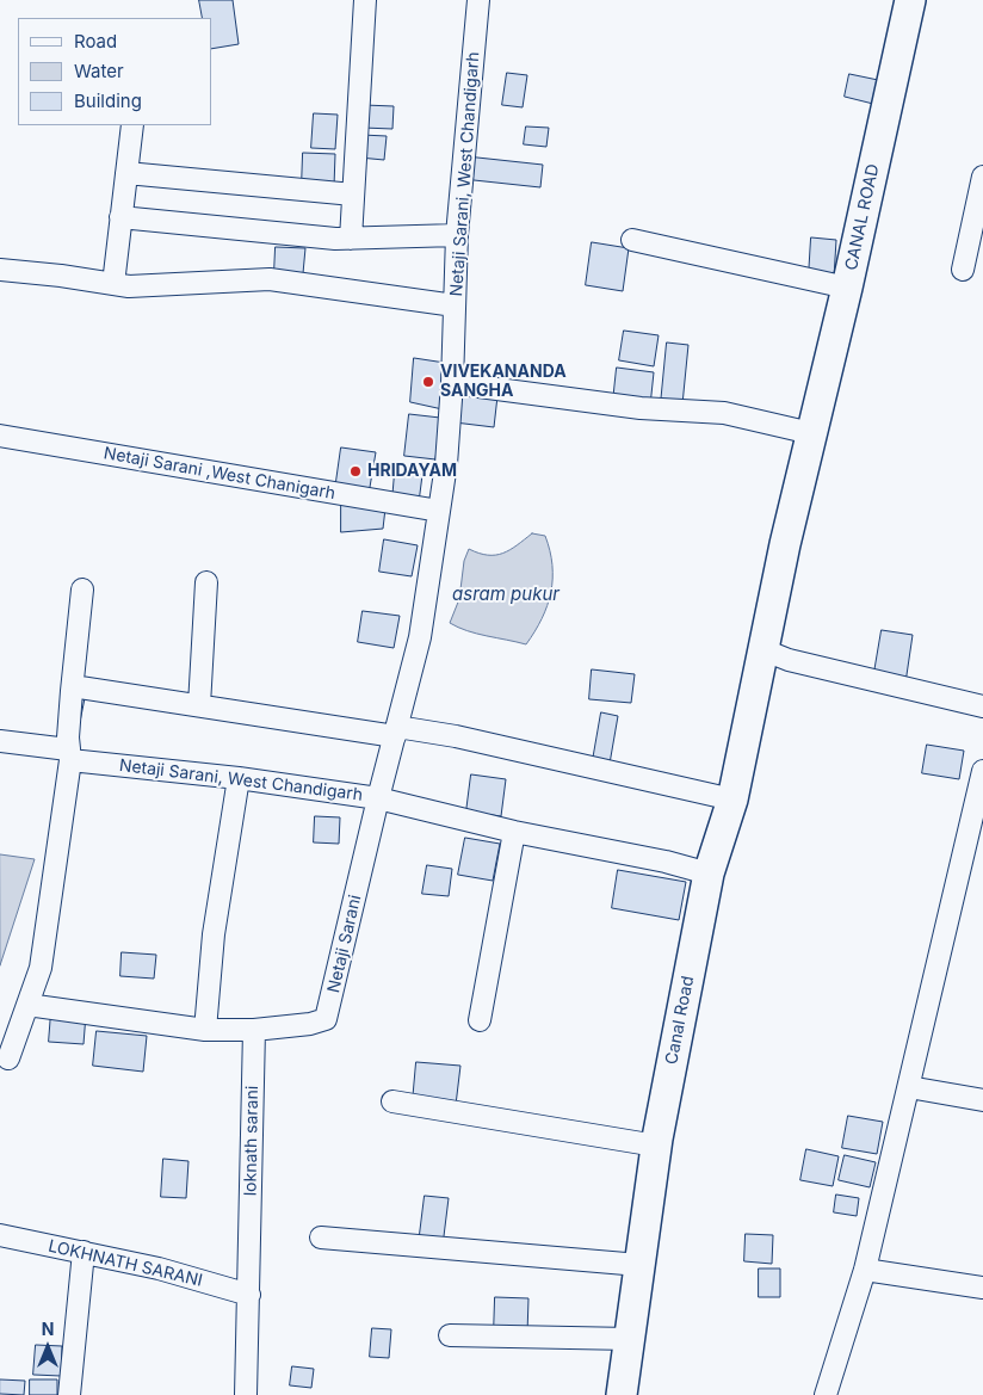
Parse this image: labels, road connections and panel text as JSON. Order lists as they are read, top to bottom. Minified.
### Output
{"streets":{"street":["Netaji Sarani, West Chandigarh","CANAL ROAD","Netaji Sarani ,West Chanigarh","Netaji Sarani","Canal Road","loknath sarani","LOKHNATH SARANI"]},"crossings":[["Netaji Sarani, West Chandigarh","Netaji Sarani ,West Chanigarh"],["Netaji Sarani, West Chandigarh","Netaji Sarani"],["CANAL ROAD","Canal Road"],["Netaji Sarani","loknath sarani"],["loknath sarani","LOKHNATH SARANI"]],"water":["asram pukur"],"places":["VIVEKANANDA SANGHA","HRIDAYAM"],"legend":["Road","Water","Building"],"north":"top"}
